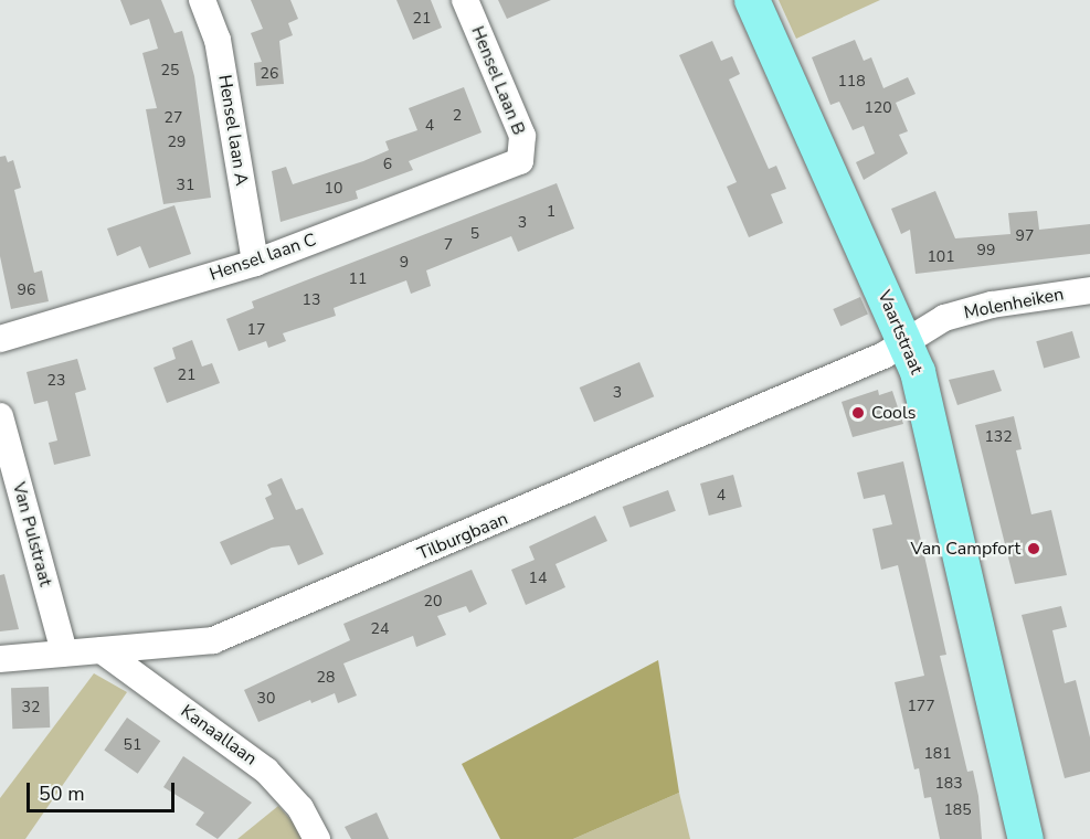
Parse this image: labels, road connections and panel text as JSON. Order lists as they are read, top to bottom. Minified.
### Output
{"streets":{"main road":["Vaartstraat"],"street":["Hensel Laan B","Hensel laan A","Hensel laan C","Molenheiken","Van Pulstraat","Tilburgbaan","Kanaallaan"]},"crossings":[["Hensel Laan B","Hensel laan C"],["Hensel laan A","Hensel laan C"],["Molenheiken","Vaartstraat"],["Molenheiken","Tilburgbaan"],["Vaartstraat","Tilburgbaan"],["Van Pulstraat","Tilburgbaan"],["Tilburgbaan","Kanaallaan"]],"places":["Cools","Van Campfort"],"house_numbers":["21","25","26","118","120","2","27","4","29","6","31","10","1","3","5","97","7","99","101","9","11","96","13","17","21","23","3","132","4","14","20","24","28","30","177","32","51","181","183","185"],"scale_bar":"50 m"}
